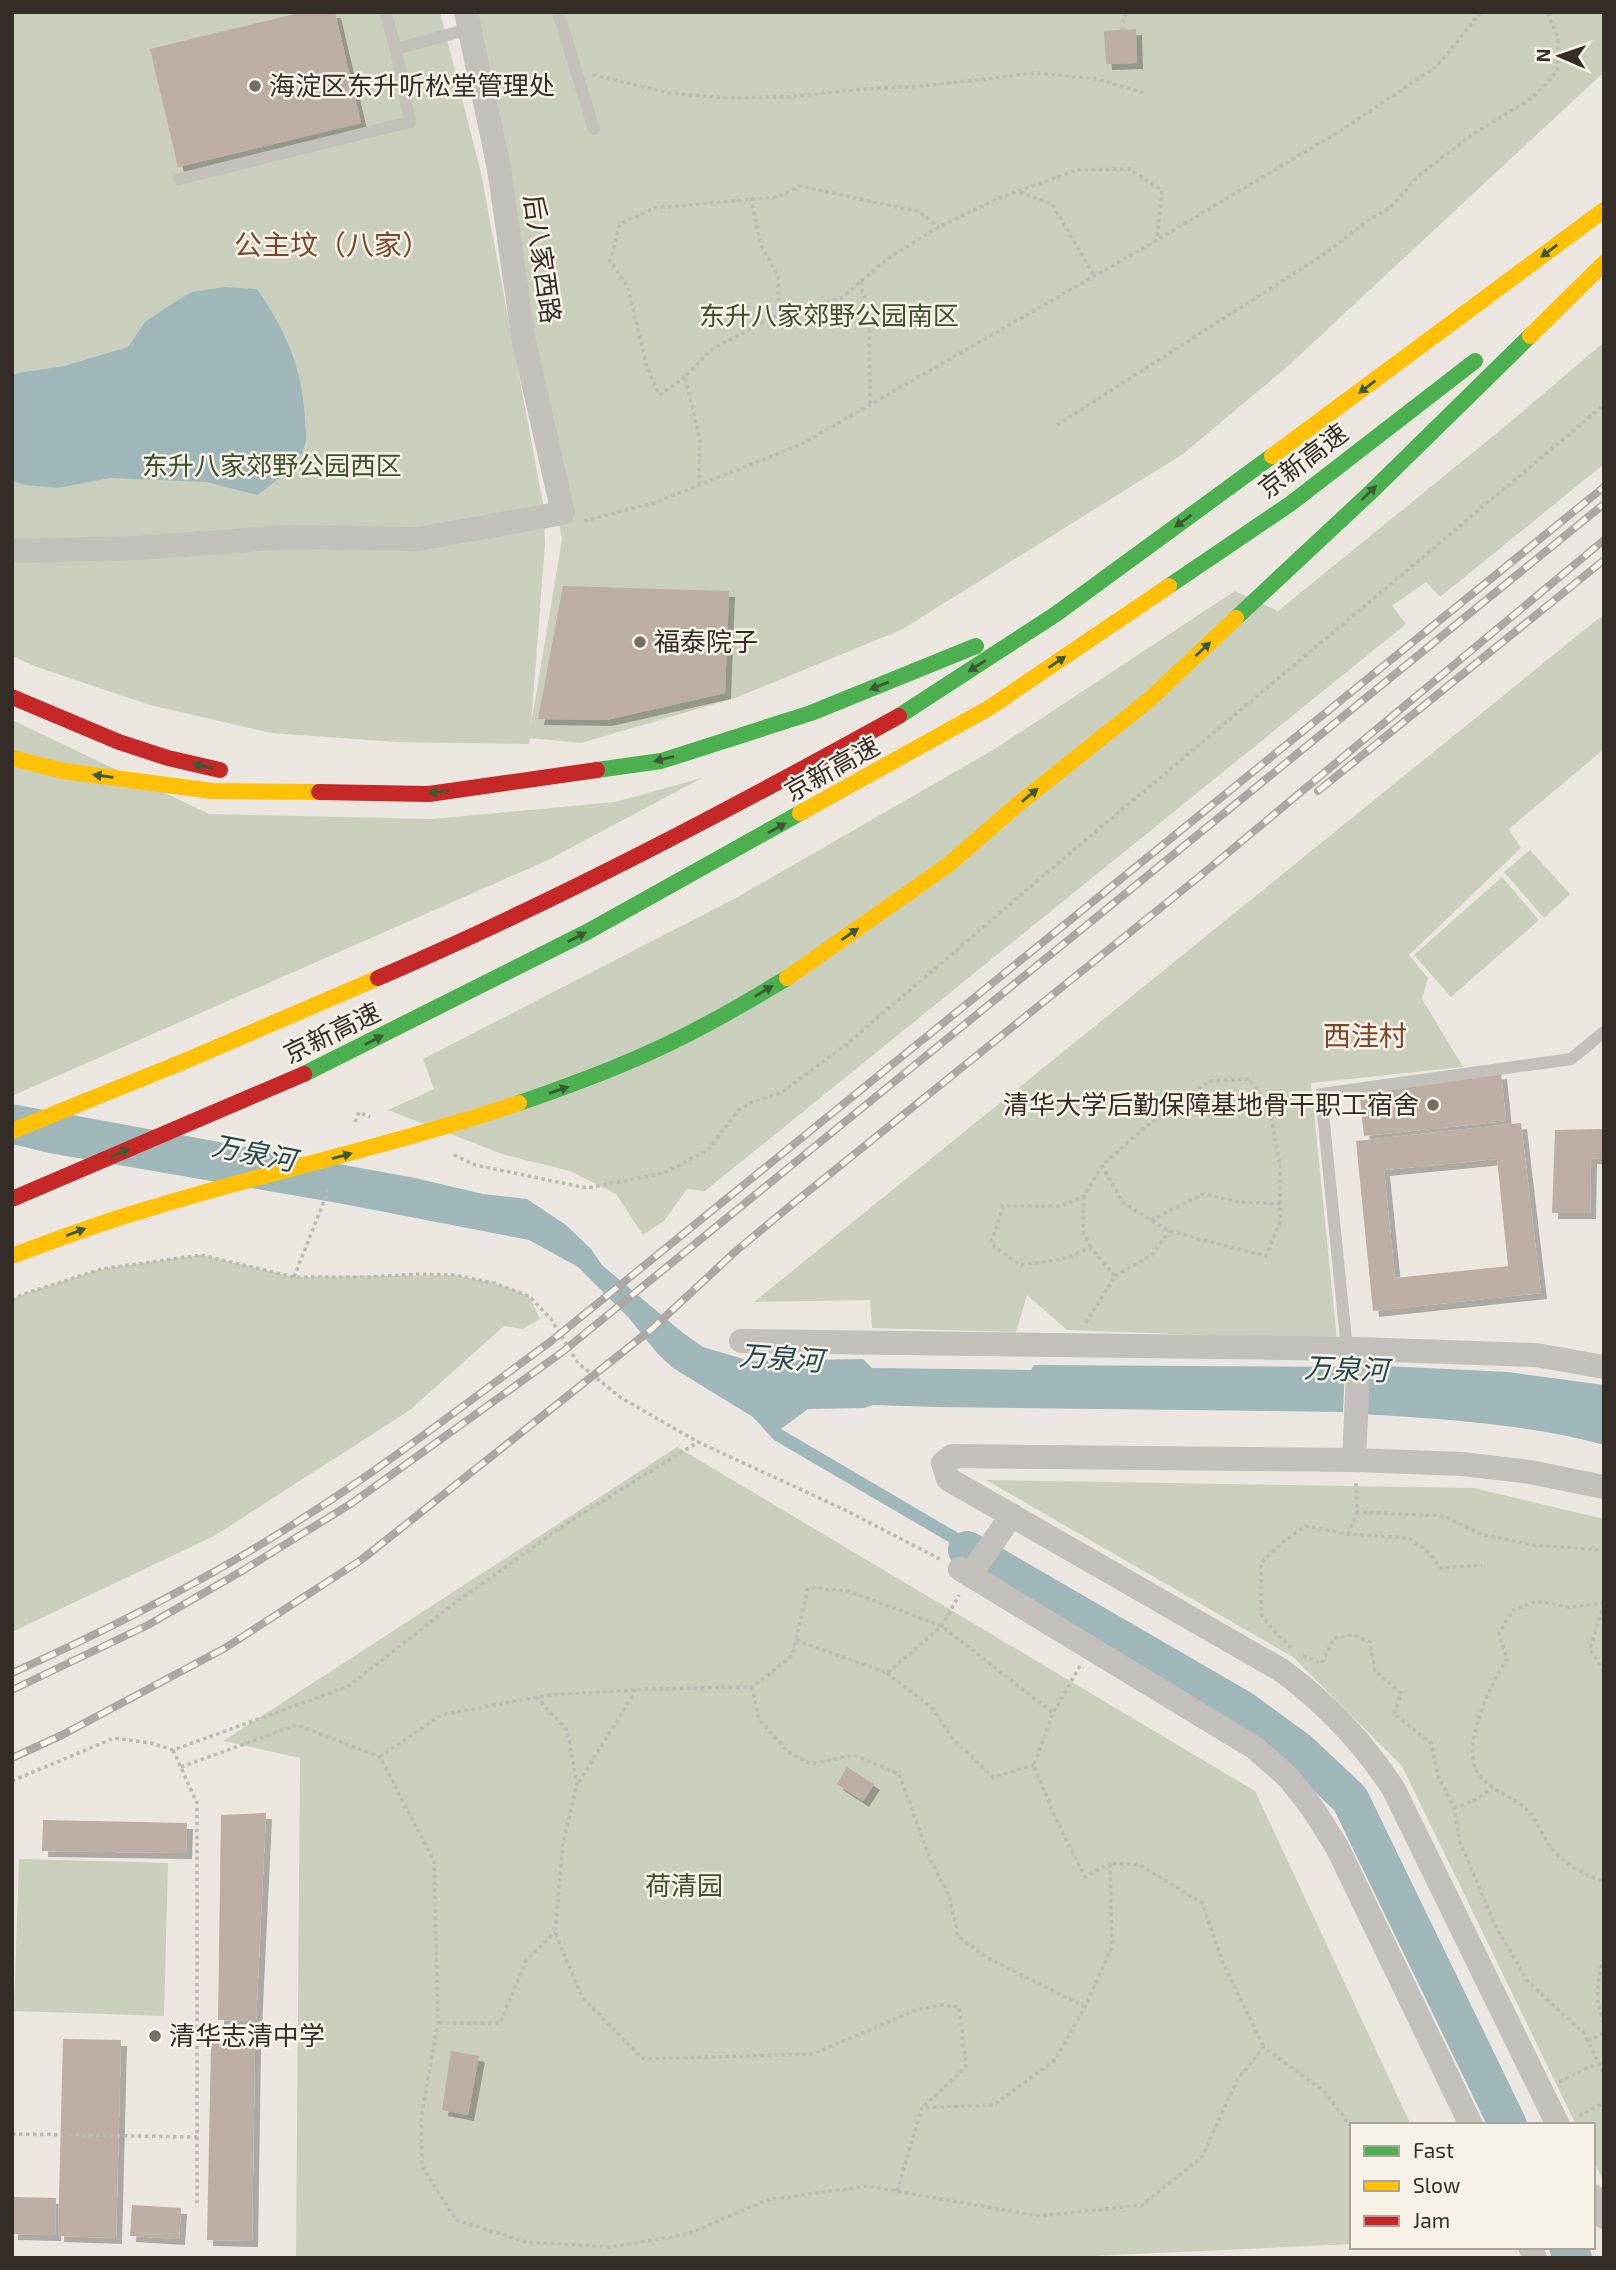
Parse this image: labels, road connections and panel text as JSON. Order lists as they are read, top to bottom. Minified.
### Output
{"streets":{"highway":["京新高速"],"street":["后八家西路"]},"districts":["公主坟（八家）","西洼村"],"water":["万泉河"],"parks":["东升八家郊野公园南区","东升八家郊野公园西区","荷清园"],"places":["海淀区东升听松堂管理处","福泰院子","清华大学后勤保障基地骨干职工宿舍","清华志清中学"],"legend":["Fast","Slow","Jam"],"north":"left"}
